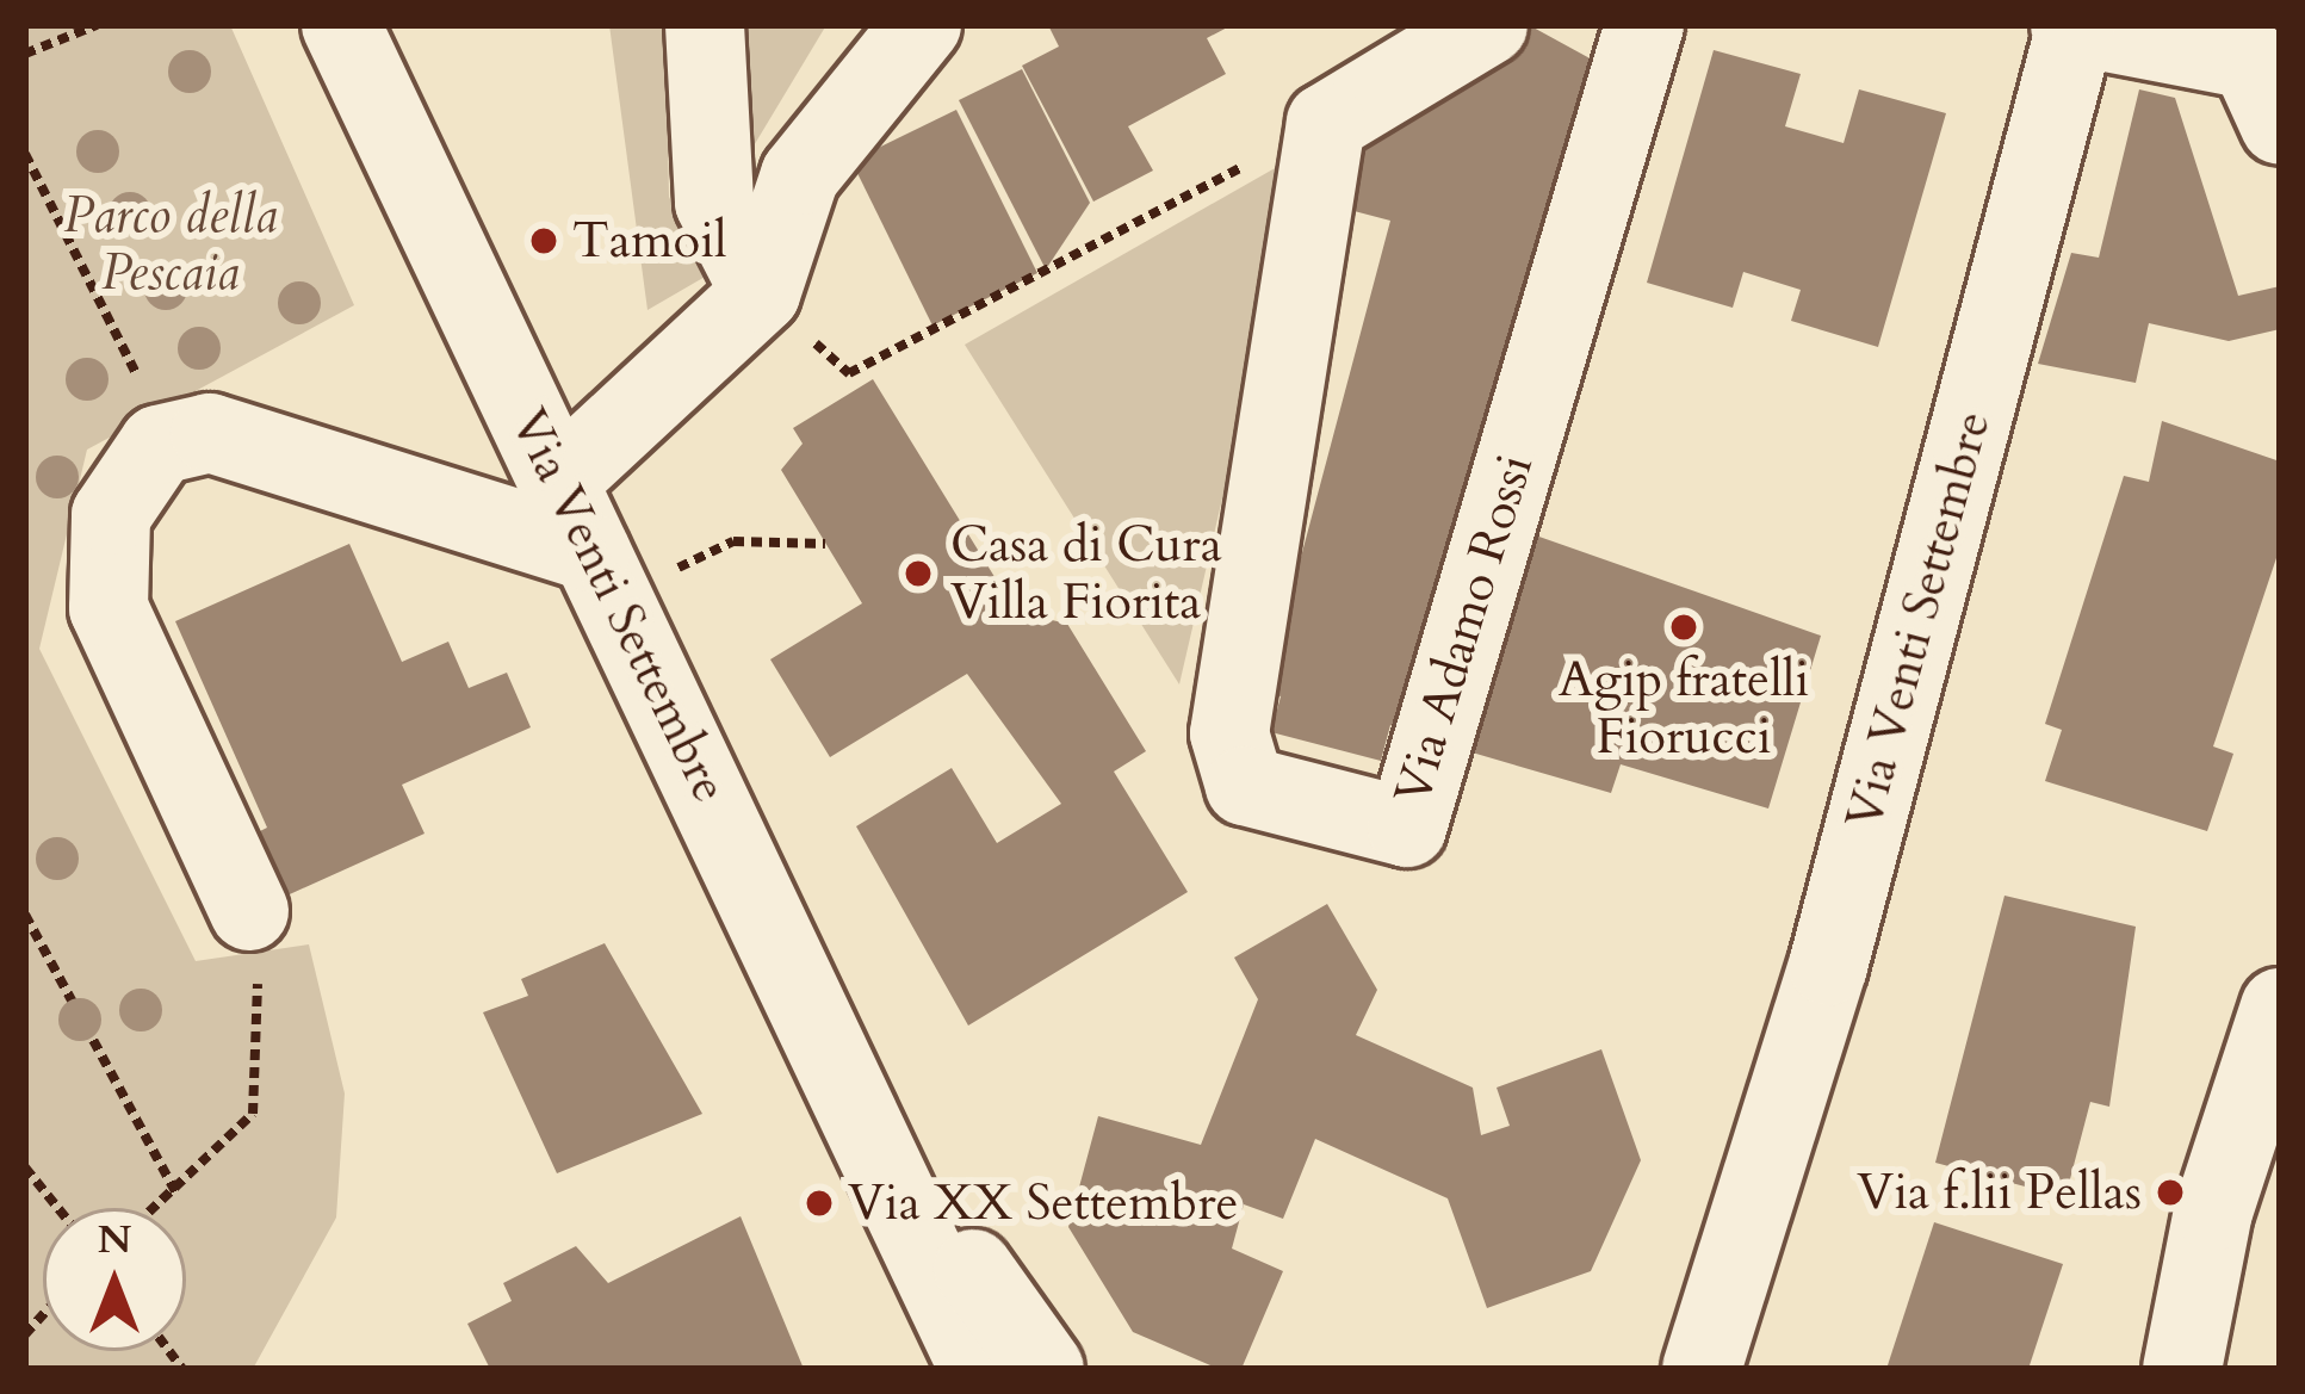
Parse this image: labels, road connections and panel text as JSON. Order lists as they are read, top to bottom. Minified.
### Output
{"streets":{"street":["Via Venti Settembre","Via Adamo Rossi"]},"parks":["Parco della Pescaia"],"places":["Tamoil","Casa di Cura Villa Fiorita","Agip fratelli Fiorucci","Via f.lii Pellas","Via XX Settembre"],"north":"top"}
